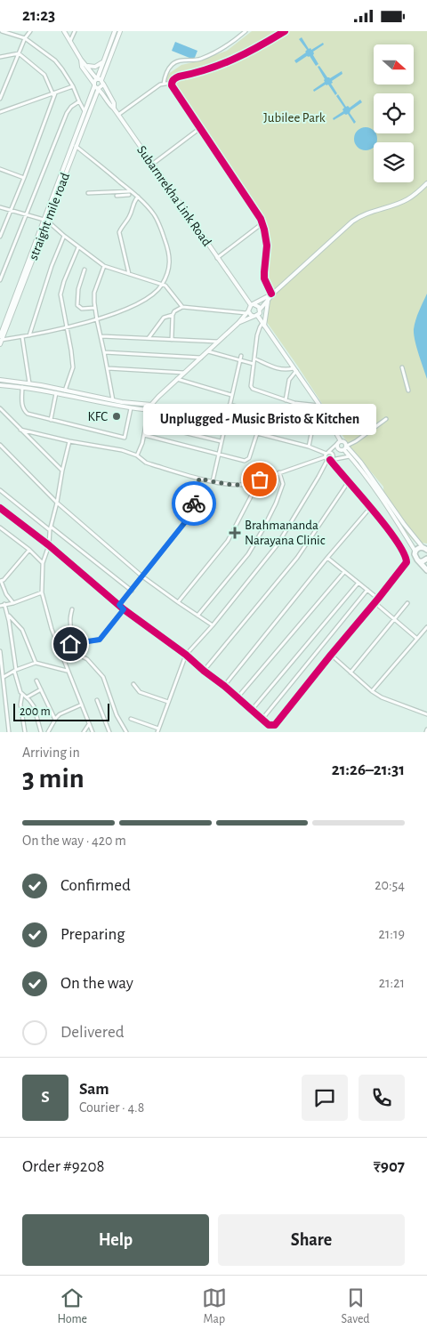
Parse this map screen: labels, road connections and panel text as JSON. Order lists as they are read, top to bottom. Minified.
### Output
{"streets":{"street":["Subarnrekha Link Road","straight mile road"]},"crossings":[["Subarnrekha Link Road","straight mile road"]],"parks":["Jubilee Park"],"places":{"other":["KFC","Unplugged - Music Bristo & Kitchen"],"health":["Brahmananda Narayana Clinic"]},"scale_bar":"200 m","north":"right","page":{"status":"21:23","bubble":"Unplugged - Music Bristo & Kitchen","scale":"200 m","heading":["3 min","Arriving in","21:26–21:31"],"panel":["Sam","Courier · 4.8","Order #9208","₹907"],"bar":"On the way · 420 m","list":[["Confirmed","20:54"],["Preparing","21:19"],["On the way","21:21"],"Delivered"],"round":"S","buttons":["Help","Share"],"tabs":["Home","Map","Saved"]}}
